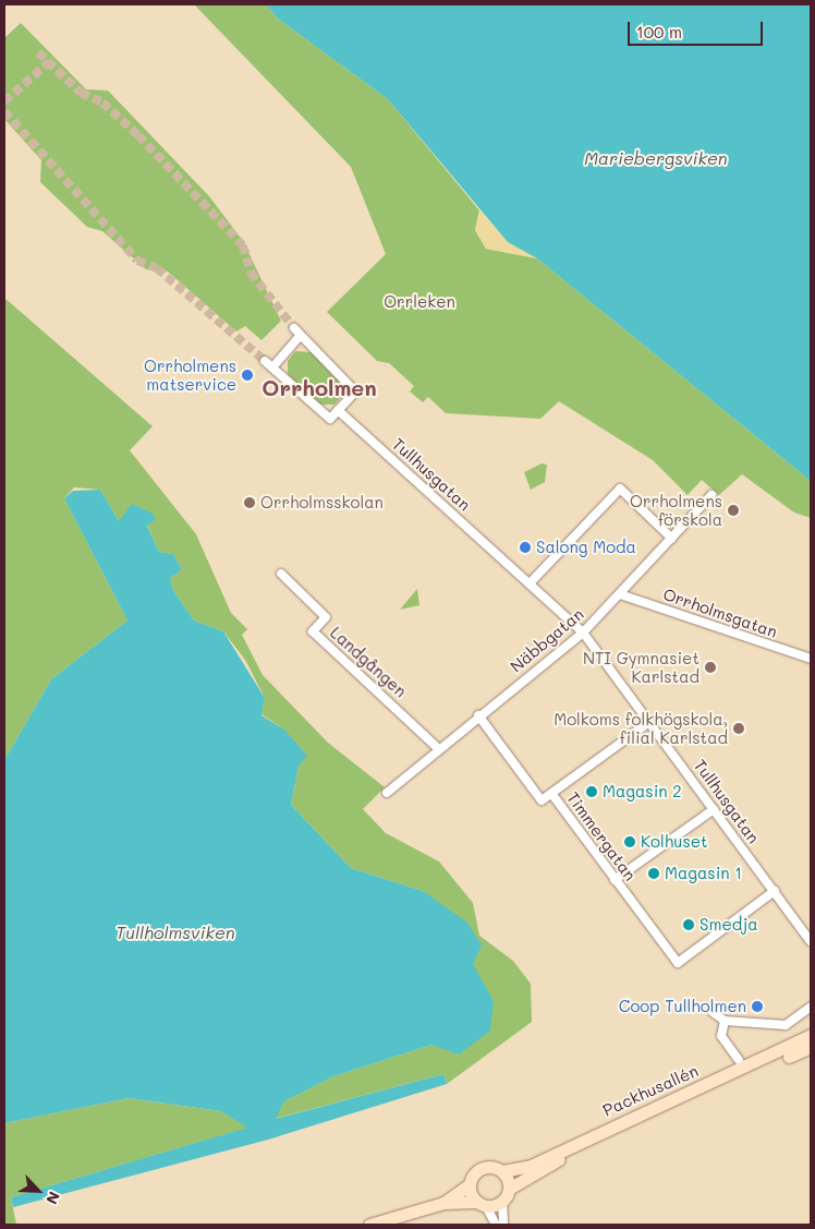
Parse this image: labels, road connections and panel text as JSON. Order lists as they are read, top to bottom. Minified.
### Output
{"streets":{"street":["Tullhusgatan","Orrholmsgatan","Näbbgatan","Landgången","Timmergatan","Packhusallén"]},"crossings":[["Tullhusgatan","Näbbgatan"],["Tullhusgatan","Timmergatan"],["Orrholmsgatan","Näbbgatan"],["Näbbgatan","Landgången"],["Näbbgatan","Timmergatan"]],"districts":["Orrholmen"],"water":["Mariebergsviken","Tullholmsviken"],"parks":["Orrleken"],"places":["Orrholmens matservice","Orrholmsskolan","Orrholmens förskola","Salong Moda","NTI Gymnasiet Karlstad","Molkoms folkhögskola, filial Karlstad","Magasin 2","Kolhuset","Magasin 1","Smedja","Coop Tullholmen"],"scale_bar":"100 m","north":"bottom right"}
